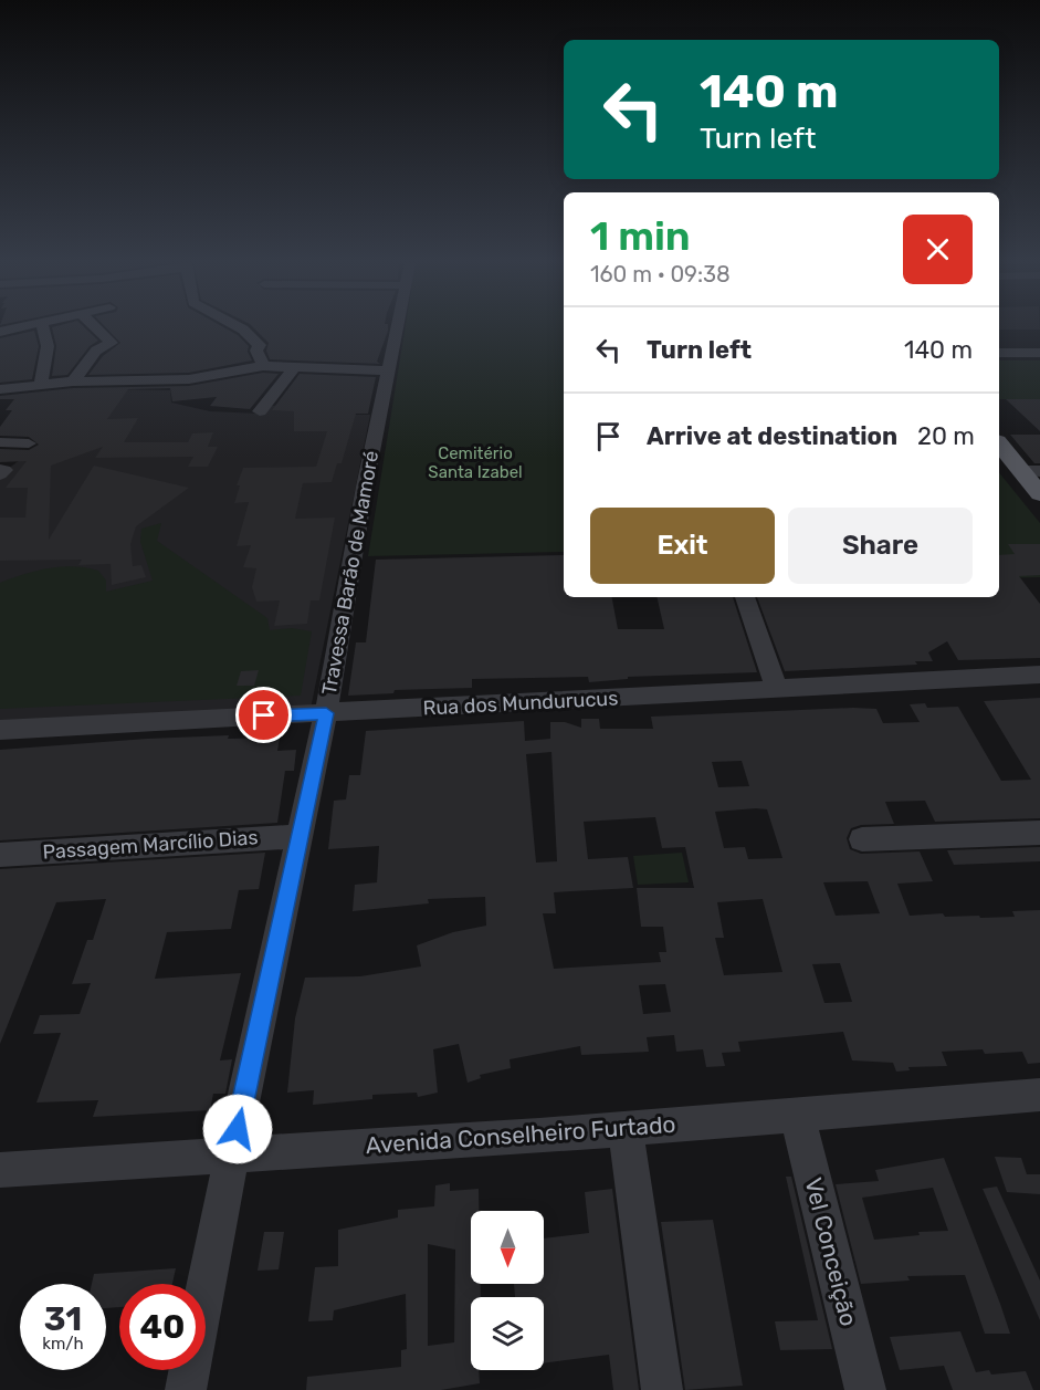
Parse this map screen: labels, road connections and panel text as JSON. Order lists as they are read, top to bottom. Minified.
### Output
{"streets":{"street":["Travessa Barão de Mamoré","Rua dos Mundurucus","Passagem Marcílio Dias","Avenida Conselheiro Furtado","Vel Conceição"]},"crossings":[["Travessa Barão de Mamoré","Rua dos Mundurucus"],["Travessa Barão de Mamoré","Passagem Marcílio Dias"],["Travessa Barão de Mamoré","Avenida Conselheiro Furtado"],["Avenida Conselheiro Furtado","Vel Conceição"]],"parks":["Cemitério Santa Izabel"],"north":"bottom","page":{"turn":["140 m","Turn left"],"heading":["1 min","160 m · 09:38"],"list":[{"name":"Turn left","value":"140 m"},{"name":"Arrive at destination","value":"20 m"}],"buttons":["Exit","Share"],"speed":"31 km/h","limit":"40"}}
